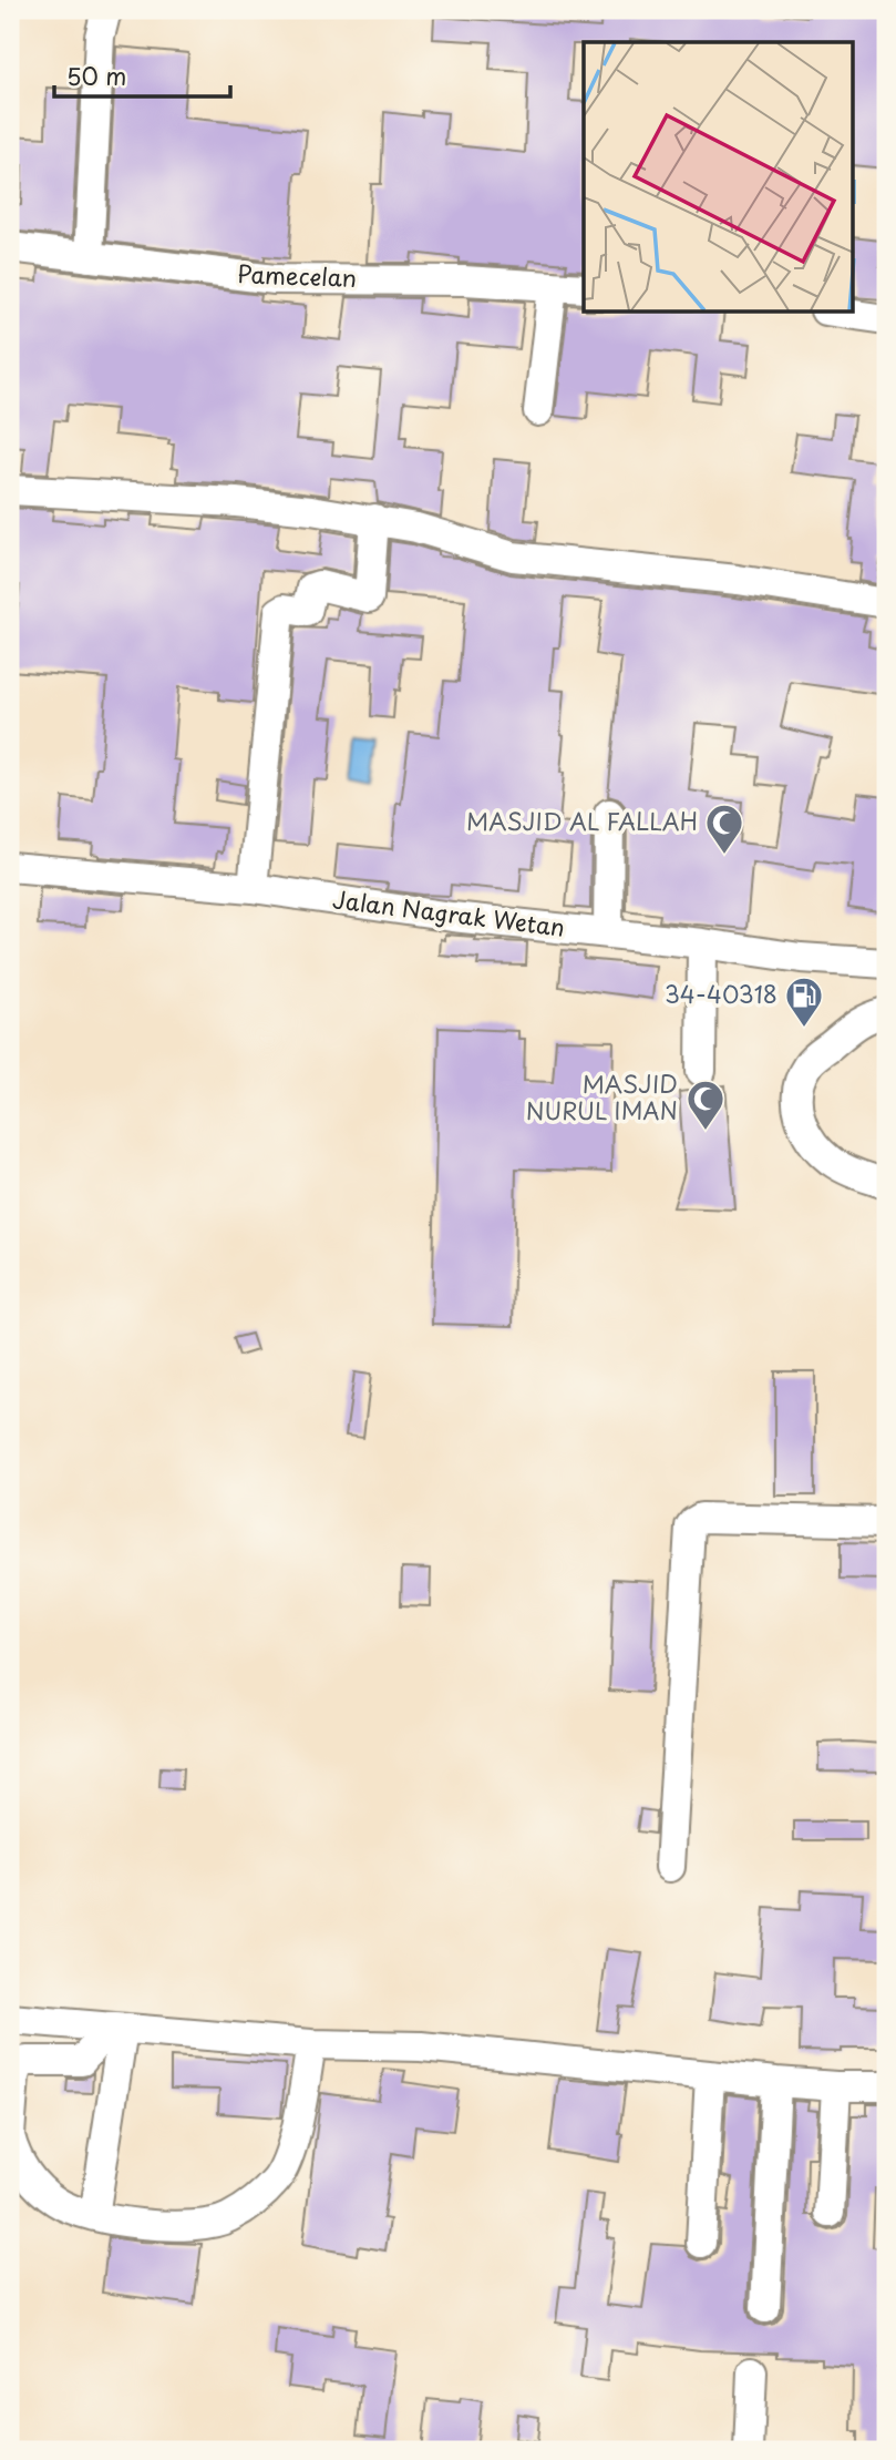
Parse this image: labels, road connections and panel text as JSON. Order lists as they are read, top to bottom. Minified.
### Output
{"streets":{"street":["Pamecelan","Jalan Nagrak Wetan"]},"places":{"mosque":["MASJID AL FALLAH","MASJID NURUL IMAN"],"fuel station":["34-40318"]},"scale_bar":"50 m"}
